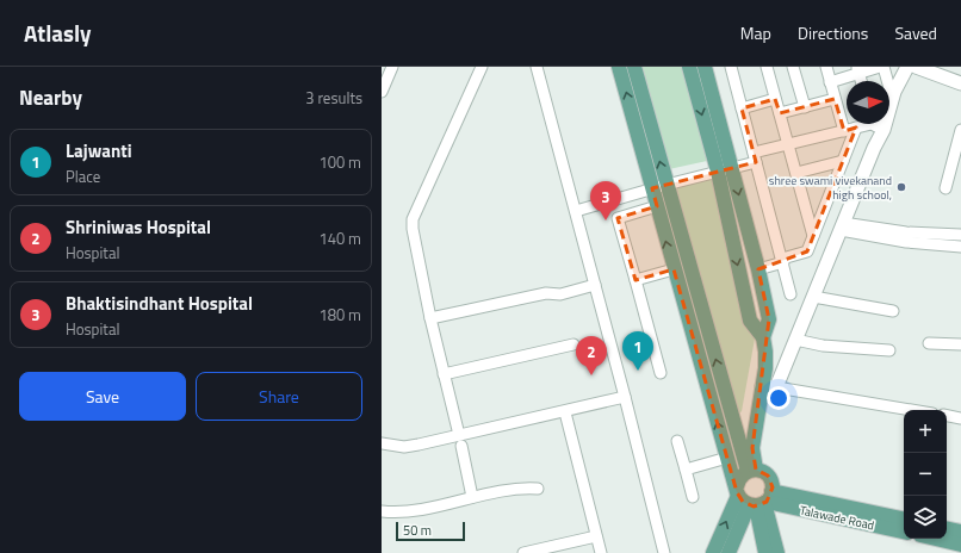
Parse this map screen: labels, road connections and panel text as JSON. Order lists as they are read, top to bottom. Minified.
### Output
{"streets":{"main road":["Talawade Road"]},"places":["shree swami vivekanand high school,"],"scale_bar":"50 m","north":"right","page":{"header":"Atlasly","nav":["Map","Directions","Saved"],"heading":["Nearby","3 results"],"list":[{"mark":"1","name":"Lajwanti","note":"Place","value":"100 m"},{"mark":"2","name":"Shriniwas Hospital","note":"Hospital","value":"140 m"},{"mark":"3","name":"Bhaktisindhant Hospital","note":"Hospital","value":"180 m"}],"pins":["3","1","2"],"buttons":["Save","Share"],"map_buttons":["+","−"],"scale":"50 m"}}
